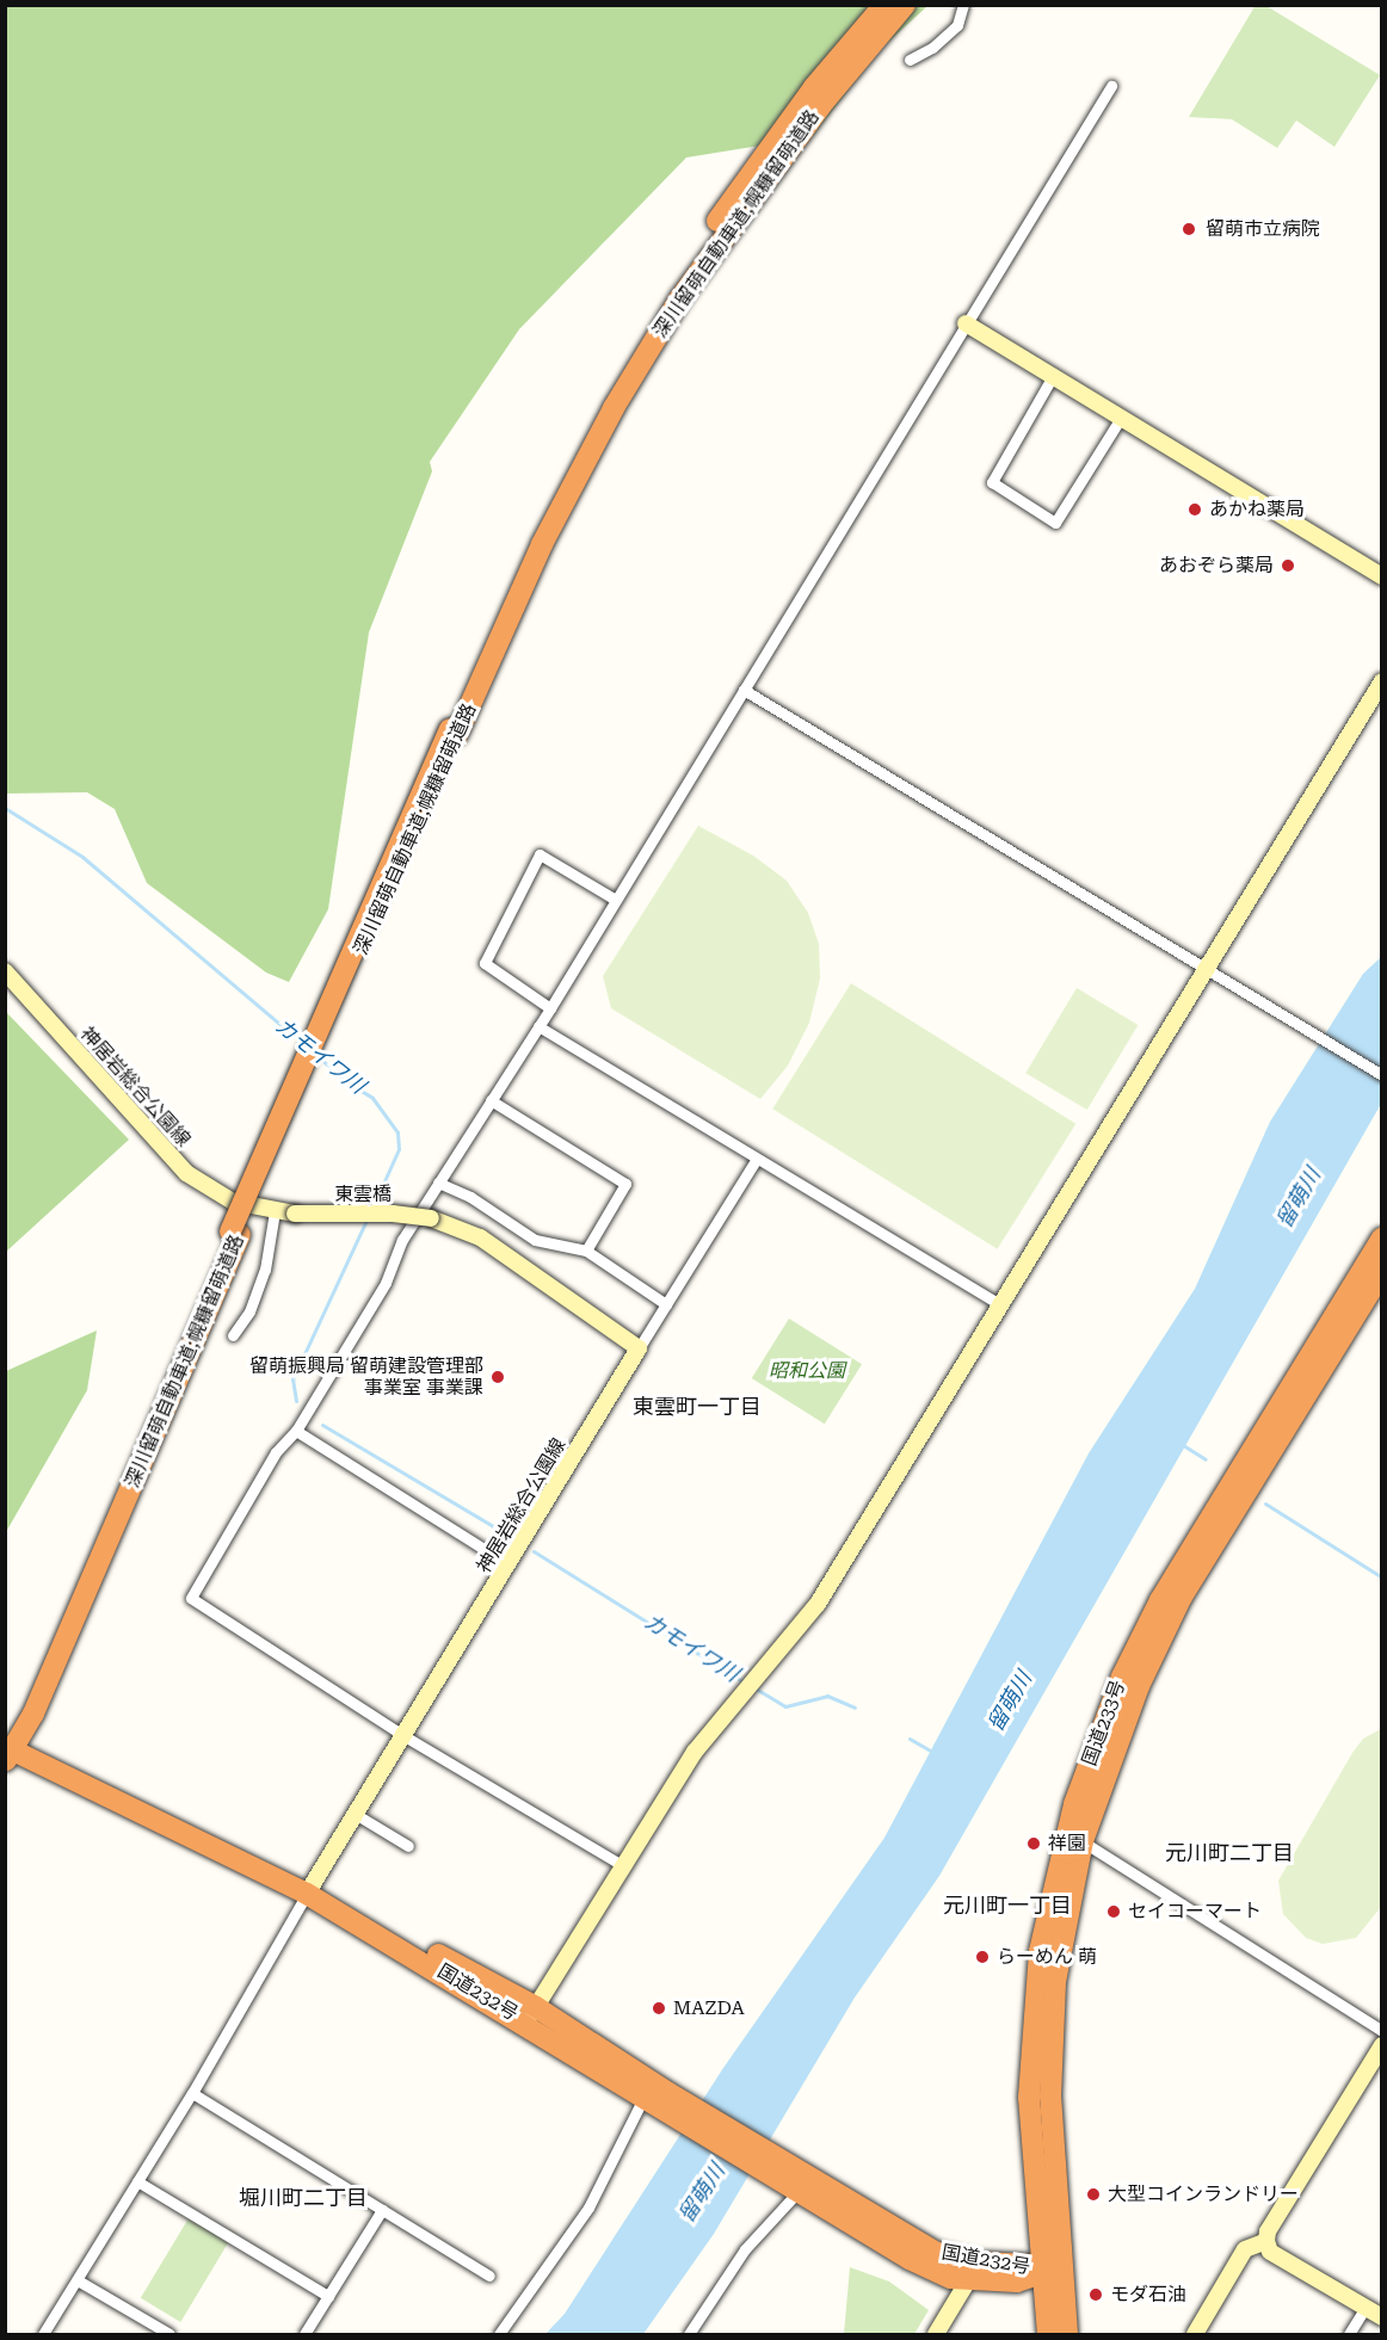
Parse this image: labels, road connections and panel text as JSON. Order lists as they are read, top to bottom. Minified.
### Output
{"streets":{"highway":["深川留萌自動車道;幌糠留萌道路","国道233号","国道232号"],"street":["神居岩総合公園線","東雲橋"]},"crossings":[["深川留萌自動車道;幌糠留萌道路","国道232号"],["神居岩総合公園線","東雲橋"],["神居岩総合公園線","国道232号"],["国道233号","国道232号"]],"districts":["東雲町一丁目","元川町二丁目","元川町一丁目","堀川町二丁目"],"water":["カモイワ川","留萌川"],"parks":["昭和公園"],"places":["留萌市立病院","あかね薬局","あおぞら薬局","留萌振興局 留萌建設管理部 事業室 事業課","祥園","セイコーマート","らーめん 萌","MAZDA","大型コインランドリー","モダ石油"]}
